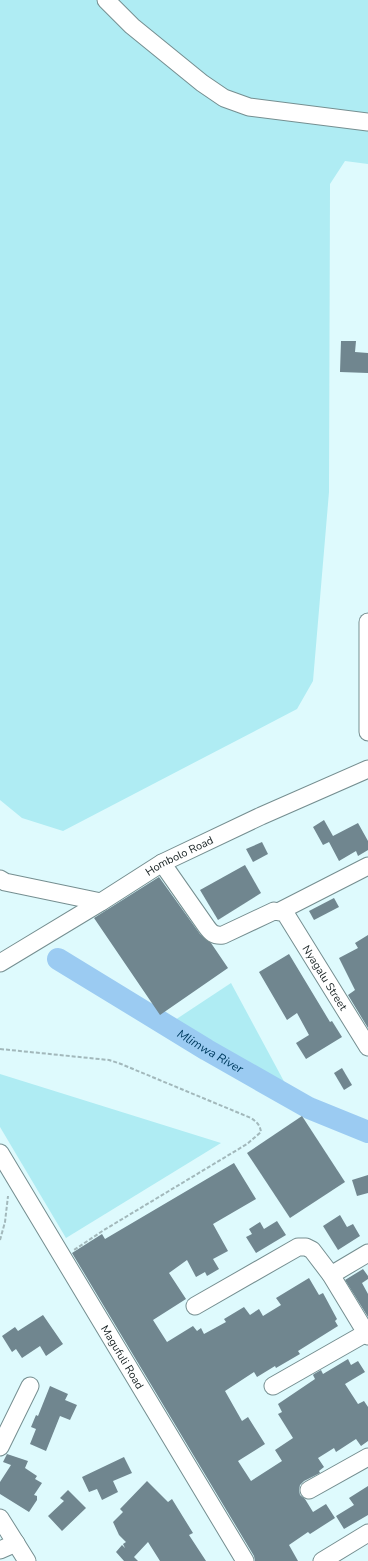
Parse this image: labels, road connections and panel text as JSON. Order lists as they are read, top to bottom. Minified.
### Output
{"streets":{"street":["Hombolo Road","Nyagalu Street","Magufuli Road"]},"water":["Mlimwa River"]}
